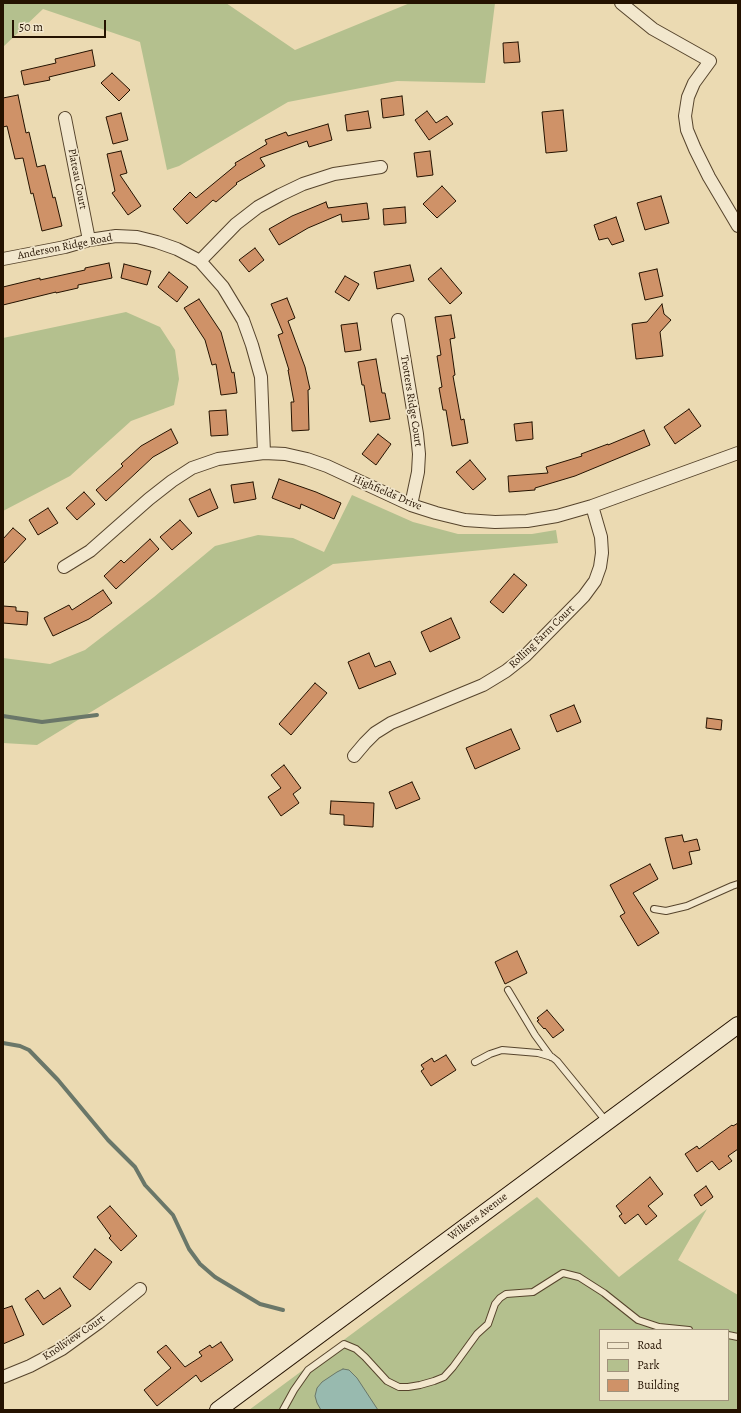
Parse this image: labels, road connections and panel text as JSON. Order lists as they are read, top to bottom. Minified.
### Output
{"streets":{"main road":["Wilkens Avenue"],"street":["Plateau Court","Anderson Ridge Road","Trotters Ridge Court","Highfields Drive","Rolling Farm Court","Knollview Court"]},"crossings":[["Plateau Court","Anderson Ridge Road"],["Anderson Ridge Road","Highfields Drive"],["Trotters Ridge Court","Highfields Drive"],["Highfields Drive","Rolling Farm Court"]],"legend":["Road","Park","Building"],"scale_bar":"50 m"}
